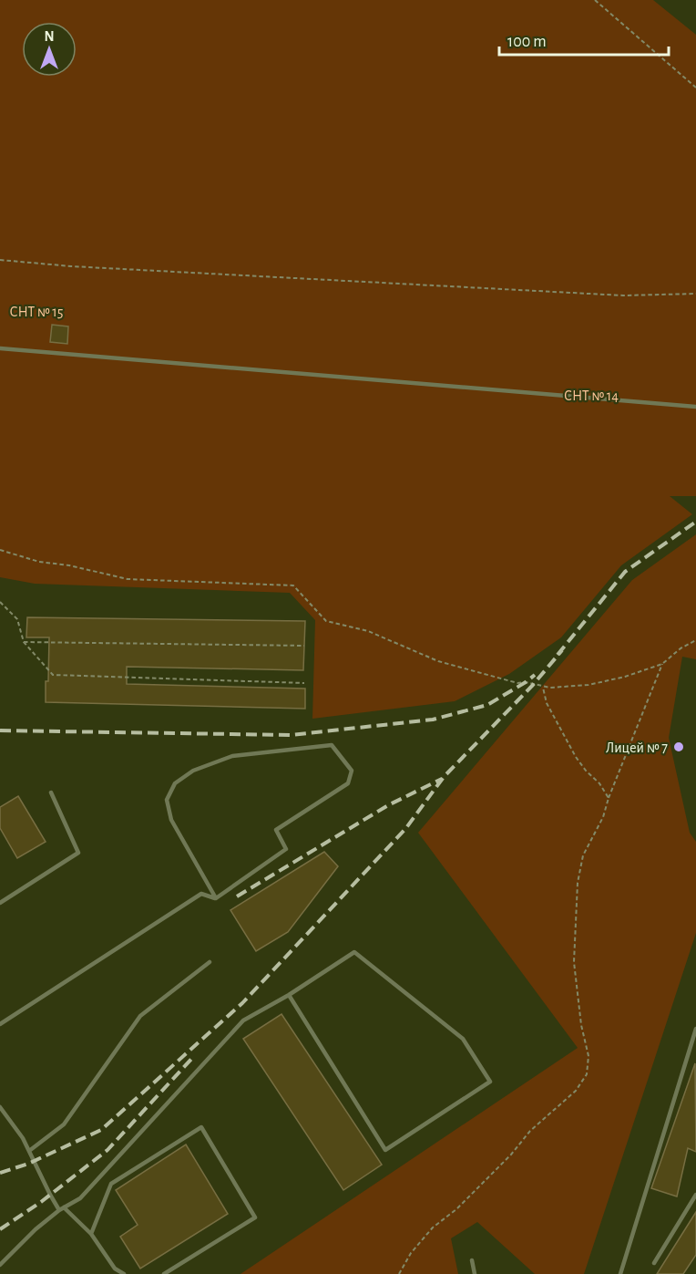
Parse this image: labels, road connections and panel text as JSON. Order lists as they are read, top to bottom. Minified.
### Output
{"parks":["СНТ № 15","СНТ № 14"],"places":["Лицей № 7"],"scale_bar":"100 m","north":"top"}
